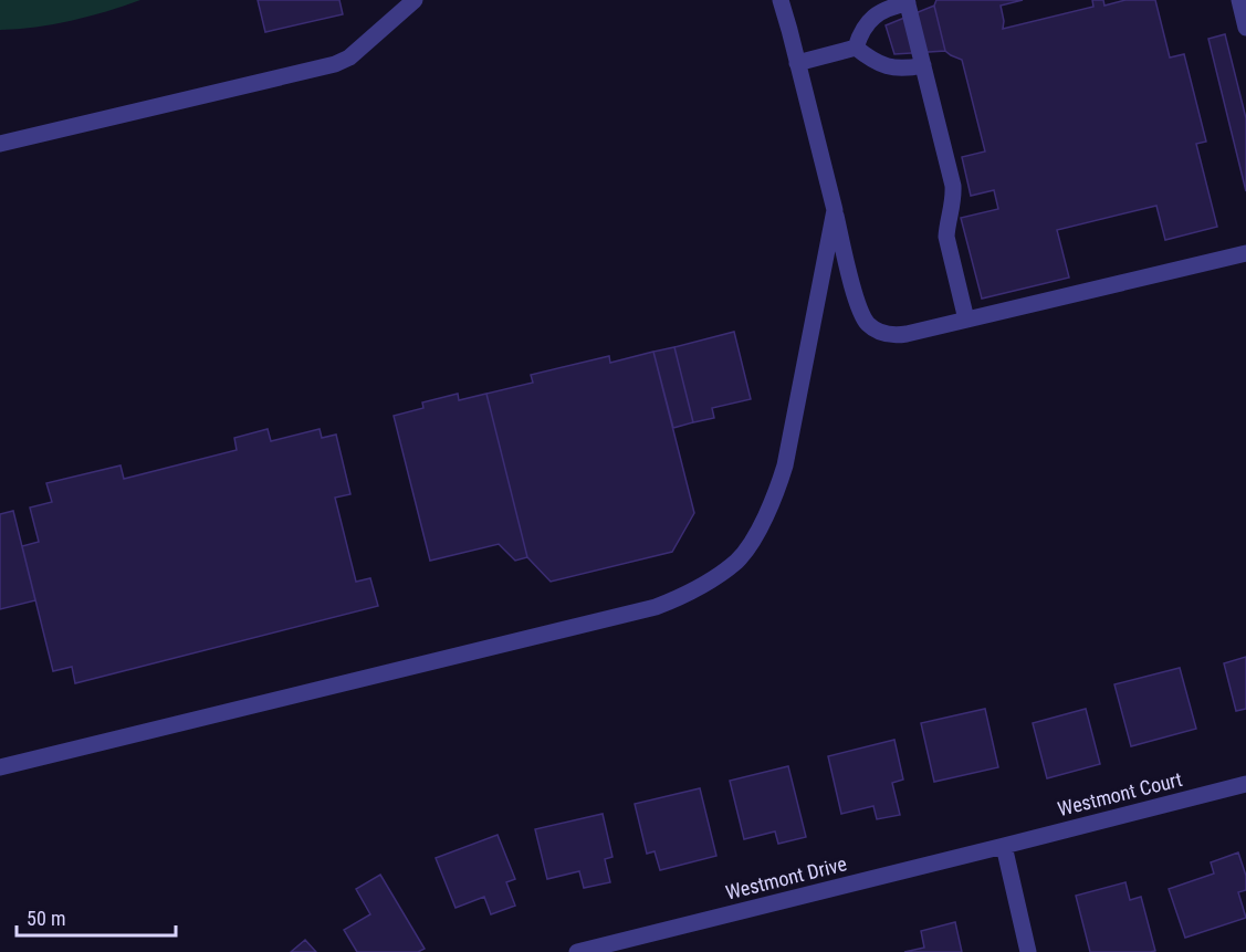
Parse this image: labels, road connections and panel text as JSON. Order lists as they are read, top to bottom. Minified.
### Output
{"streets":{"street":["Westmont Court","Westmont Drive"]},"crossings":[["Westmont Court","Westmont Drive"]],"scale_bar":"50 m"}
